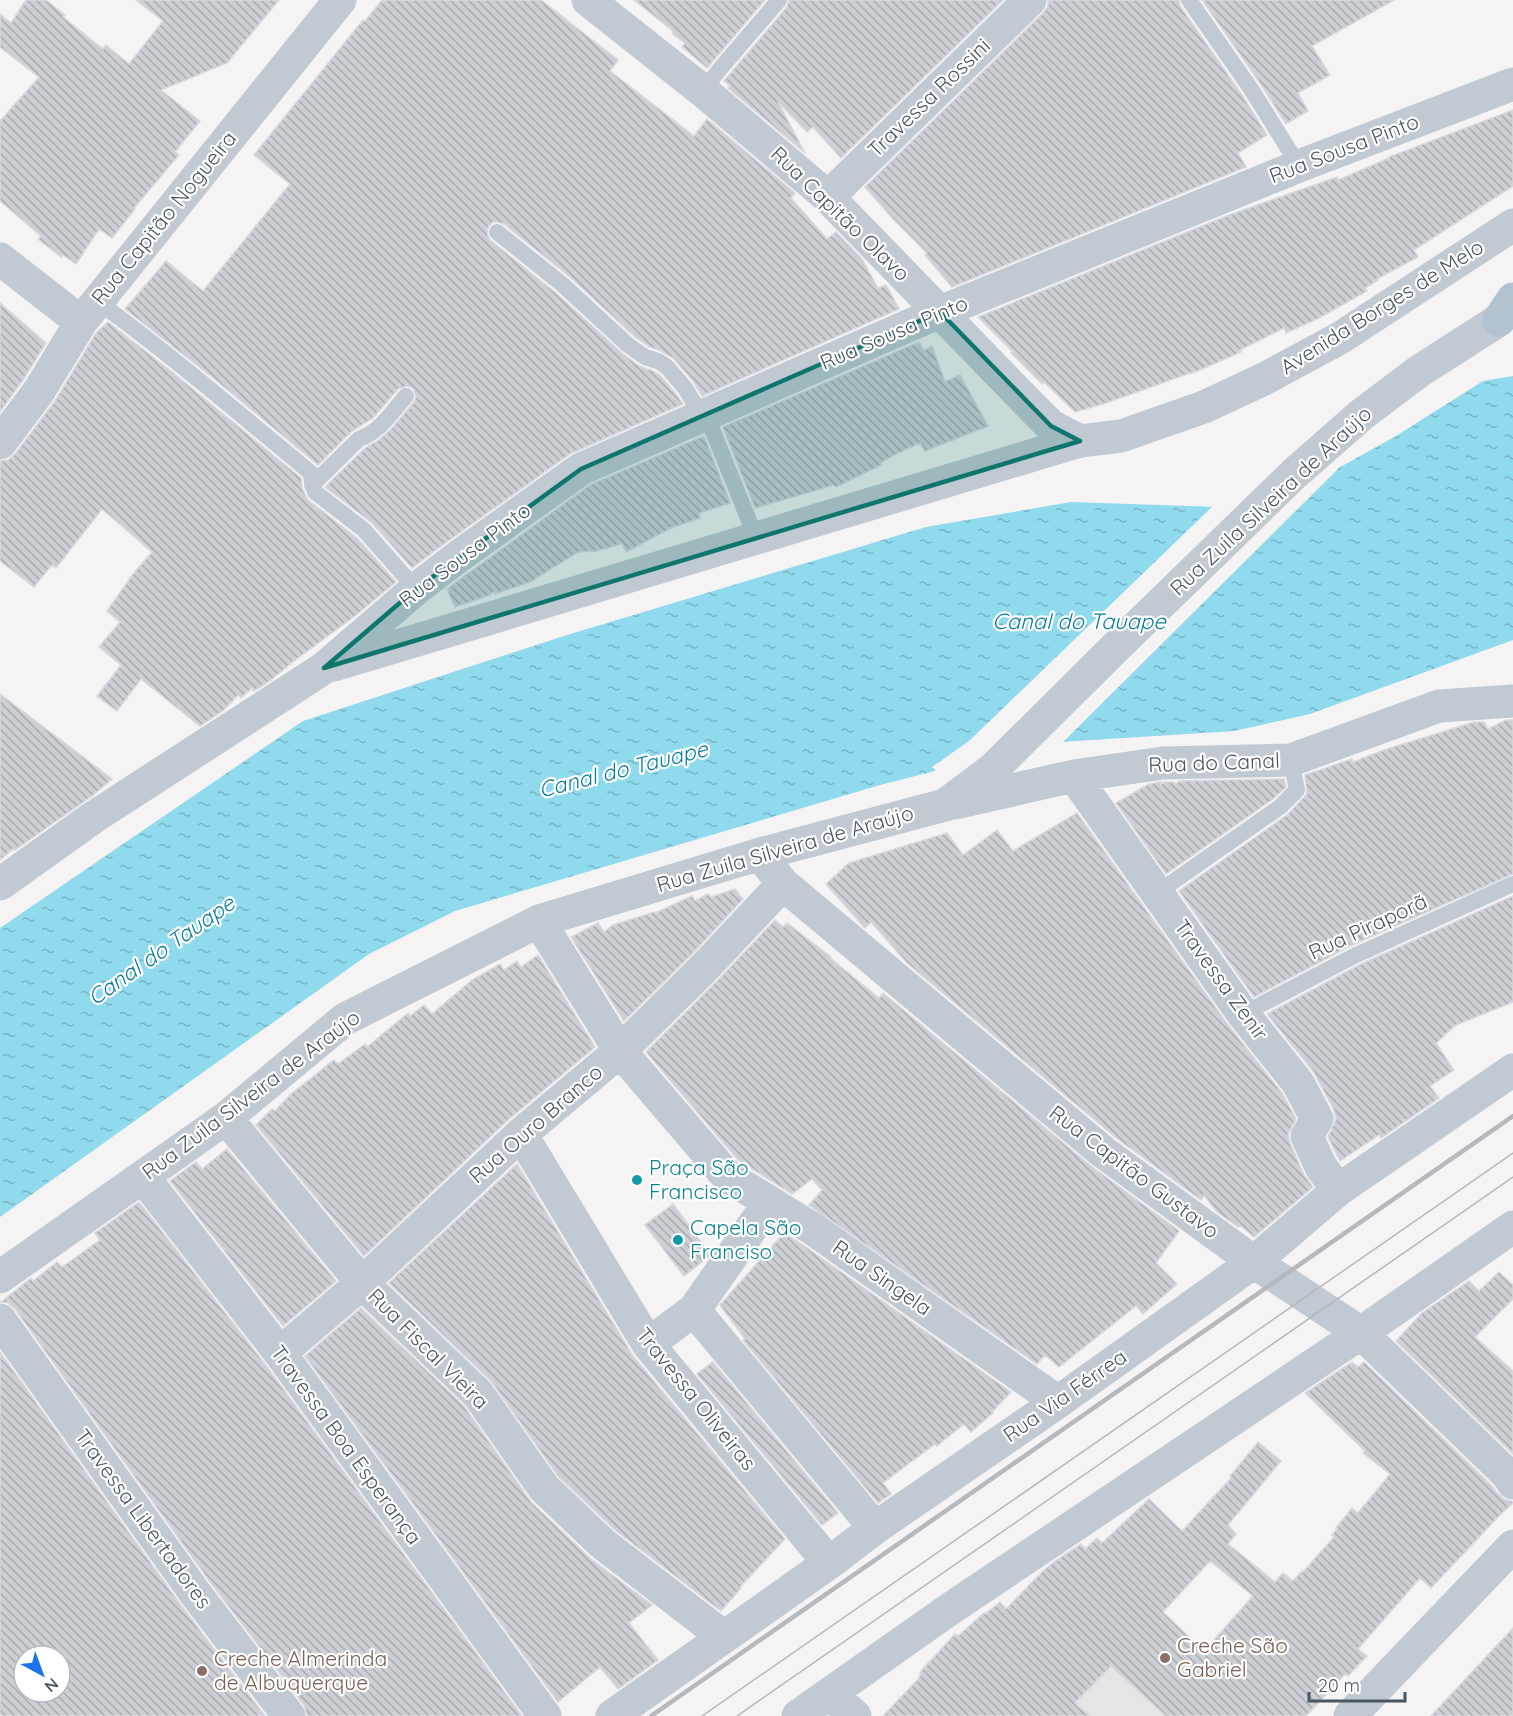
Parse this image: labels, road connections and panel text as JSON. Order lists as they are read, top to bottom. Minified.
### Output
{"streets":{"street":["Travessa Rossini","Rua Sousa Pinto","Rua Capitão Olavo","Rua Capitão Nogueira","Avenida Borges de Melo","Rua Zuila Silveira de Araújo","Rua do Canal","Travessa Zenir","Rua Ouro Branco","Rua Capitão Gustavo","Rua Singela","Rua Fiscal Vieira","Rua Via Férrea","Travessa Oliveiras","Travessa Boa Esperança","Travessa Libertadores"],"lane":["Rua Piraporã"]},"crossings":[["Travessa Rossini","Rua Capitão Olavo"],["Rua Sousa Pinto","Rua Capitão Olavo"],["Rua Sousa Pinto","Avenida Borges de Melo"],["Rua Capitão Olavo","Avenida Borges de Melo"],["Rua Zuila Silveira de Araújo","Rua do Canal"],["Rua Zuila Silveira de Araújo","Rua Capitão Gustavo"],["Rua Zuila Silveira de Araújo","Rua Singela"],["Rua Zuila Silveira de Araújo","Rua Fiscal Vieira"],["Rua Zuila Silveira de Araújo","Travessa Boa Esperança"],["Rua do Canal","Travessa Zenir"],["Rua Piraporã","Travessa Zenir"],["Travessa Zenir","Rua Via Férrea"],["Rua Ouro Branco","Rua Capitão Gustavo"],["Rua Ouro Branco","Rua Singela"],["Rua Ouro Branco","Rua Fiscal Vieira"],["Rua Ouro Branco","Travessa Oliveiras"],["Rua Ouro Branco","Travessa Boa Esperança"],["Rua Capitão Gustavo","Rua Via Férrea"],["Rua Singela","Rua Via Férrea"],["Rua Fiscal Vieira","Rua Via Férrea"],["Rua Via Férrea","Travessa Oliveiras"]],"water":["Canal do Tauape"],"places":["Praça São Francisco","Capela São Franciso","Creche São Gabriel","Creche Almerinda de Albuquerque"],"scale_bar":"20 m","north":"bottom right"}
